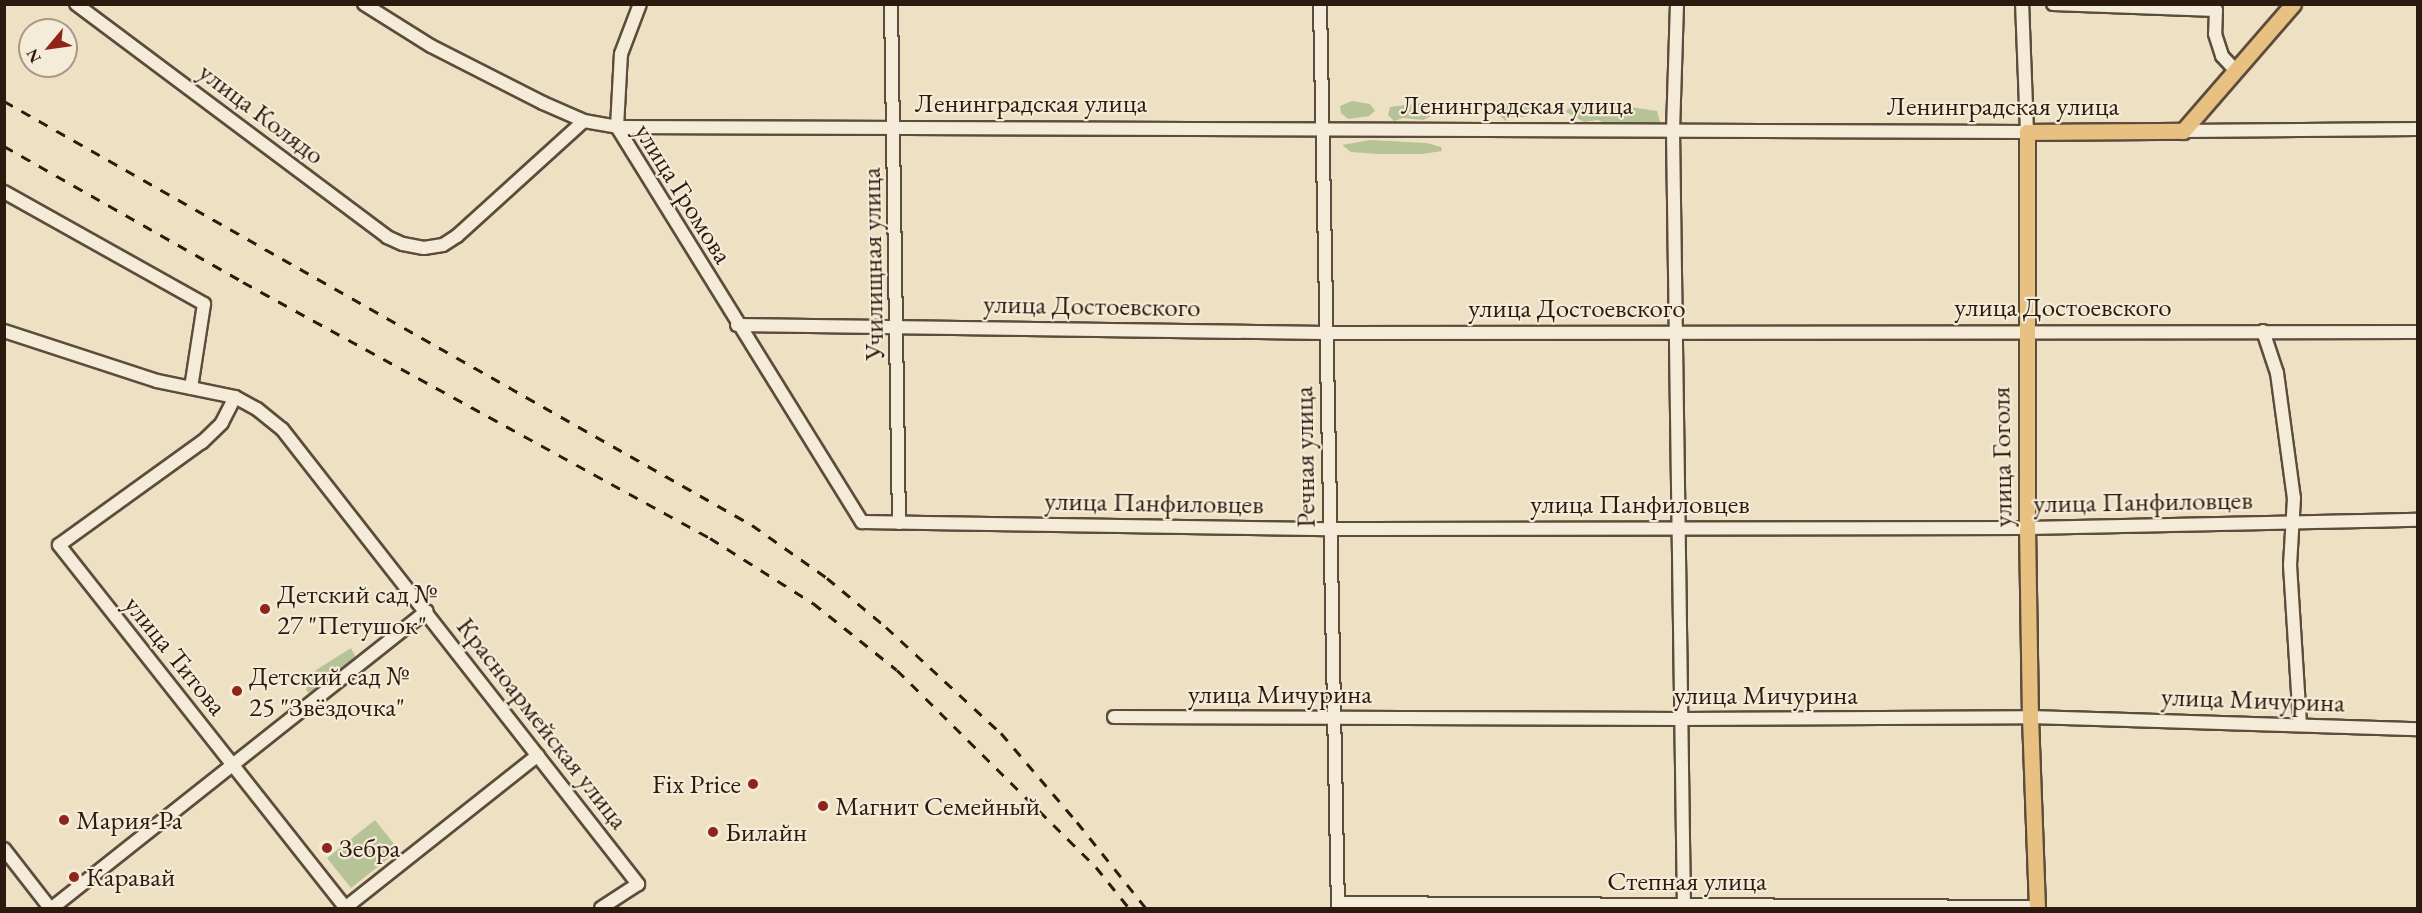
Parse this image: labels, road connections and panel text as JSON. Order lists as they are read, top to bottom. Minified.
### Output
{"streets":{"main road":["Ленинградская улица","улица Гоголя"],"street":["улица Колядо","улица Громова","Училищная улица","улица Достоевского","Речная улица","улица Панфиловцев","улица Титова","улица Мичурина","Красноармейская улица","Степная улица"]},"crossings":[["Ленинградская улица","улица Громова"],["Ленинградская улица","Училищная улица"],["Ленинградская улица","Речная улица"],["Ленинградская улица","улица Гоголя"],["улица Колядо","улица Громова"],["улица Громова","улица Достоевского"],["улица Громова","улица Панфиловцев"],["Училищная улица","улица Достоевского"],["Училищная улица","улица Панфиловцев"],["улица Достоевского","Речная улица"],["улица Достоевского","улица Гоголя"],["Речная улица","улица Панфиловцев"],["Речная улица","улица Мичурина"],["Речная улица","Степная улица"],["улица Гоголя","улица Панфиловцев"],["улица Гоголя","улица Мичурина"],["улица Гоголя","Степная улица"],["улица Титова","Красноармейская улица"]],"places":["Детский сад № 27 \"Петушок\"","Детский сад № 25 \"Звёздочка\"","Fix Price","Магнит Семейный","Мария-Ра","Билайн","Зебра","Каравай"],"north":"bottom left"}
